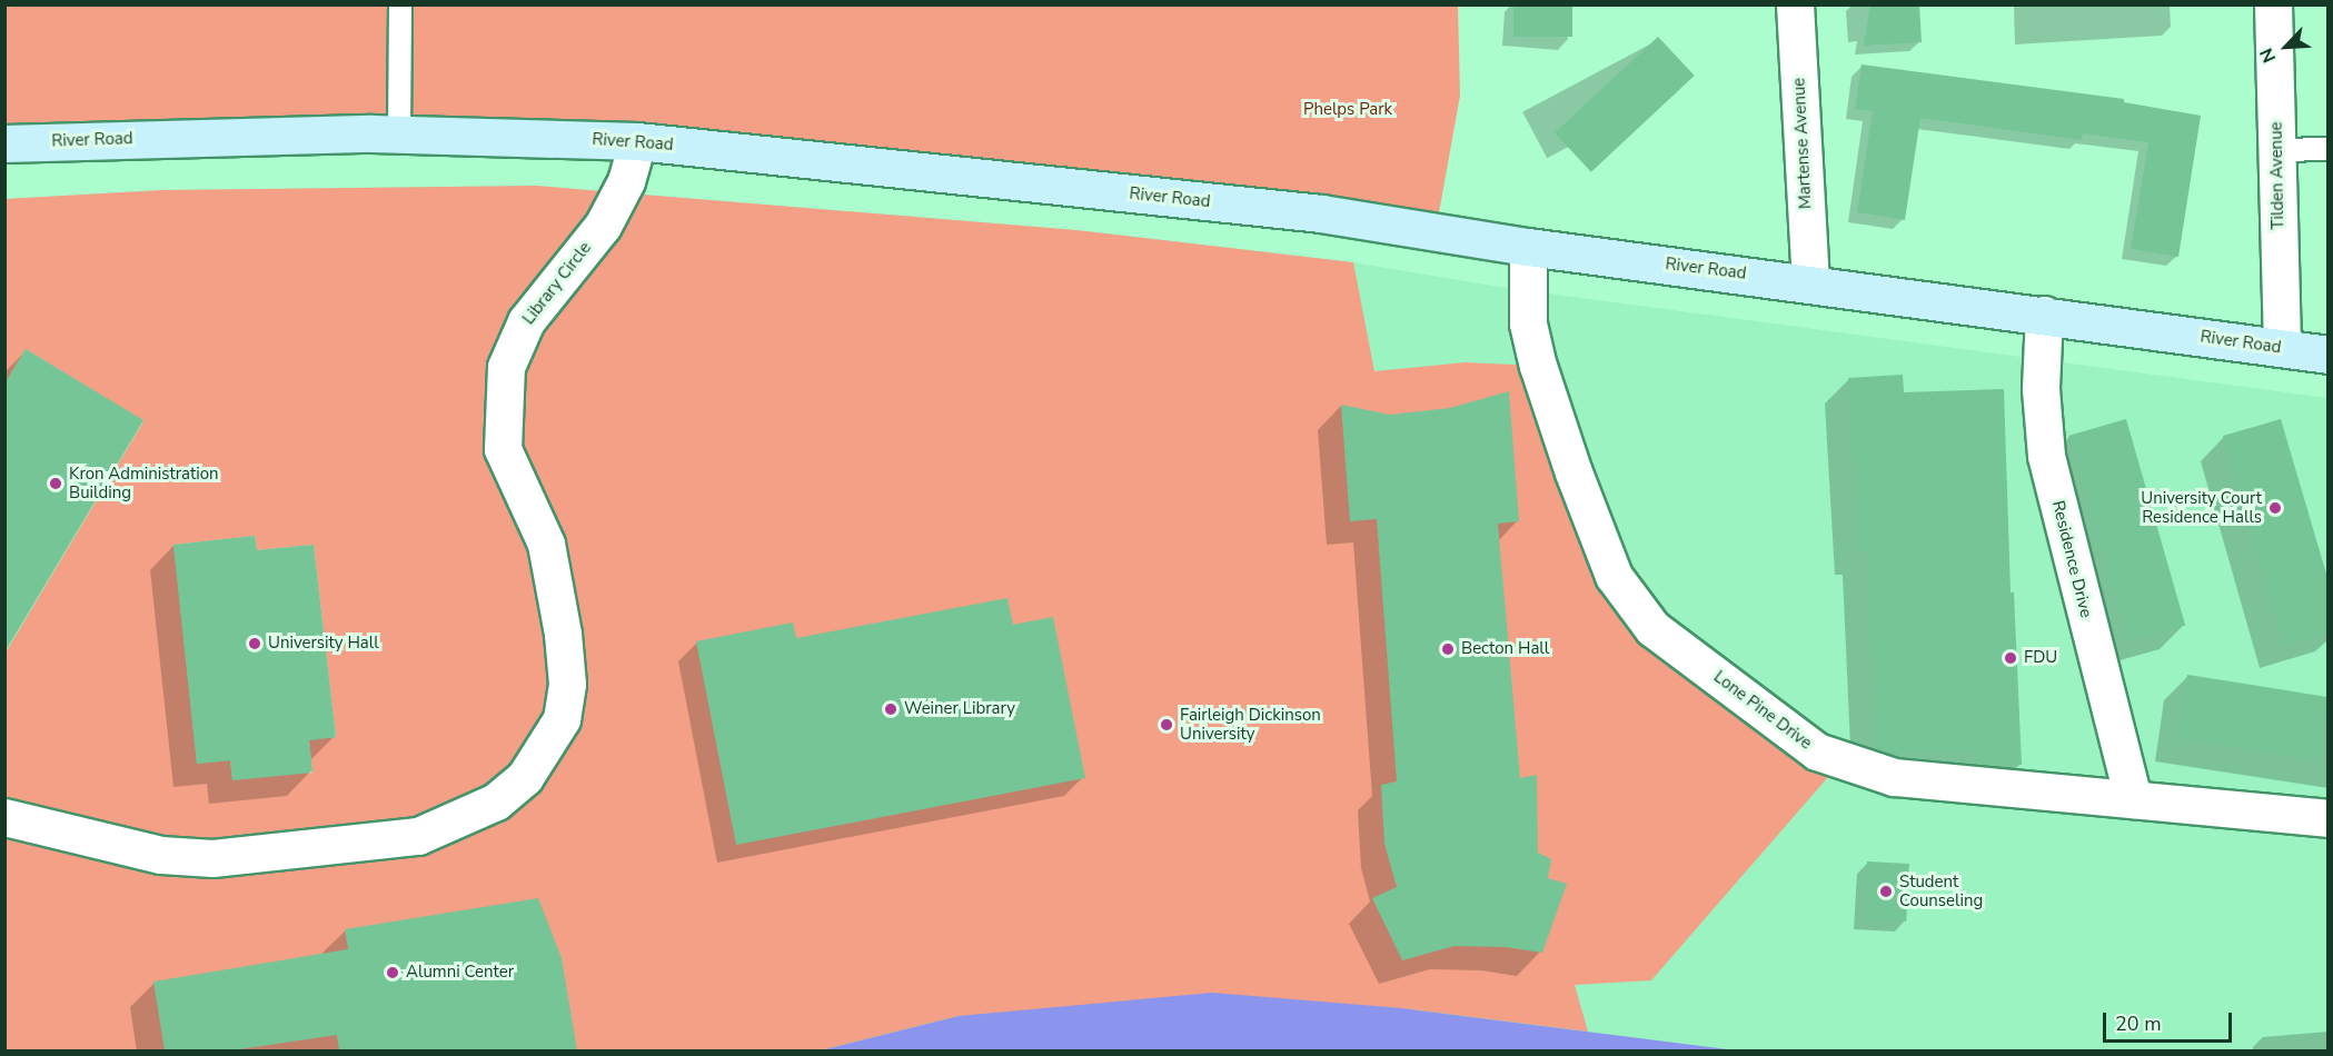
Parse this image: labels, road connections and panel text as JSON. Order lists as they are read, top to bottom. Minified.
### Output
{"streets":{"main road":["River Road"],"street":["Martense Avenue","Tilden Avenue","Library Circle","Residence Drive","Lone Pine Drive"]},"crossings":[["River Road","Martense Avenue"],["River Road","Tilden Avenue"],["River Road","Library Circle"],["River Road","Residence Drive"],["River Road","Lone Pine Drive"],["Residence Drive","Lone Pine Drive"]],"parks":["Phelps Park"],"places":["Kron Administration Building","University Court Residence Halls","University Hall","Becton Hall","FDU","Weiner Library","Fairleigh Dickinson University","Student Counseling","Alumni Center"],"scale_bar":"20 m","north":"bottom left"}
